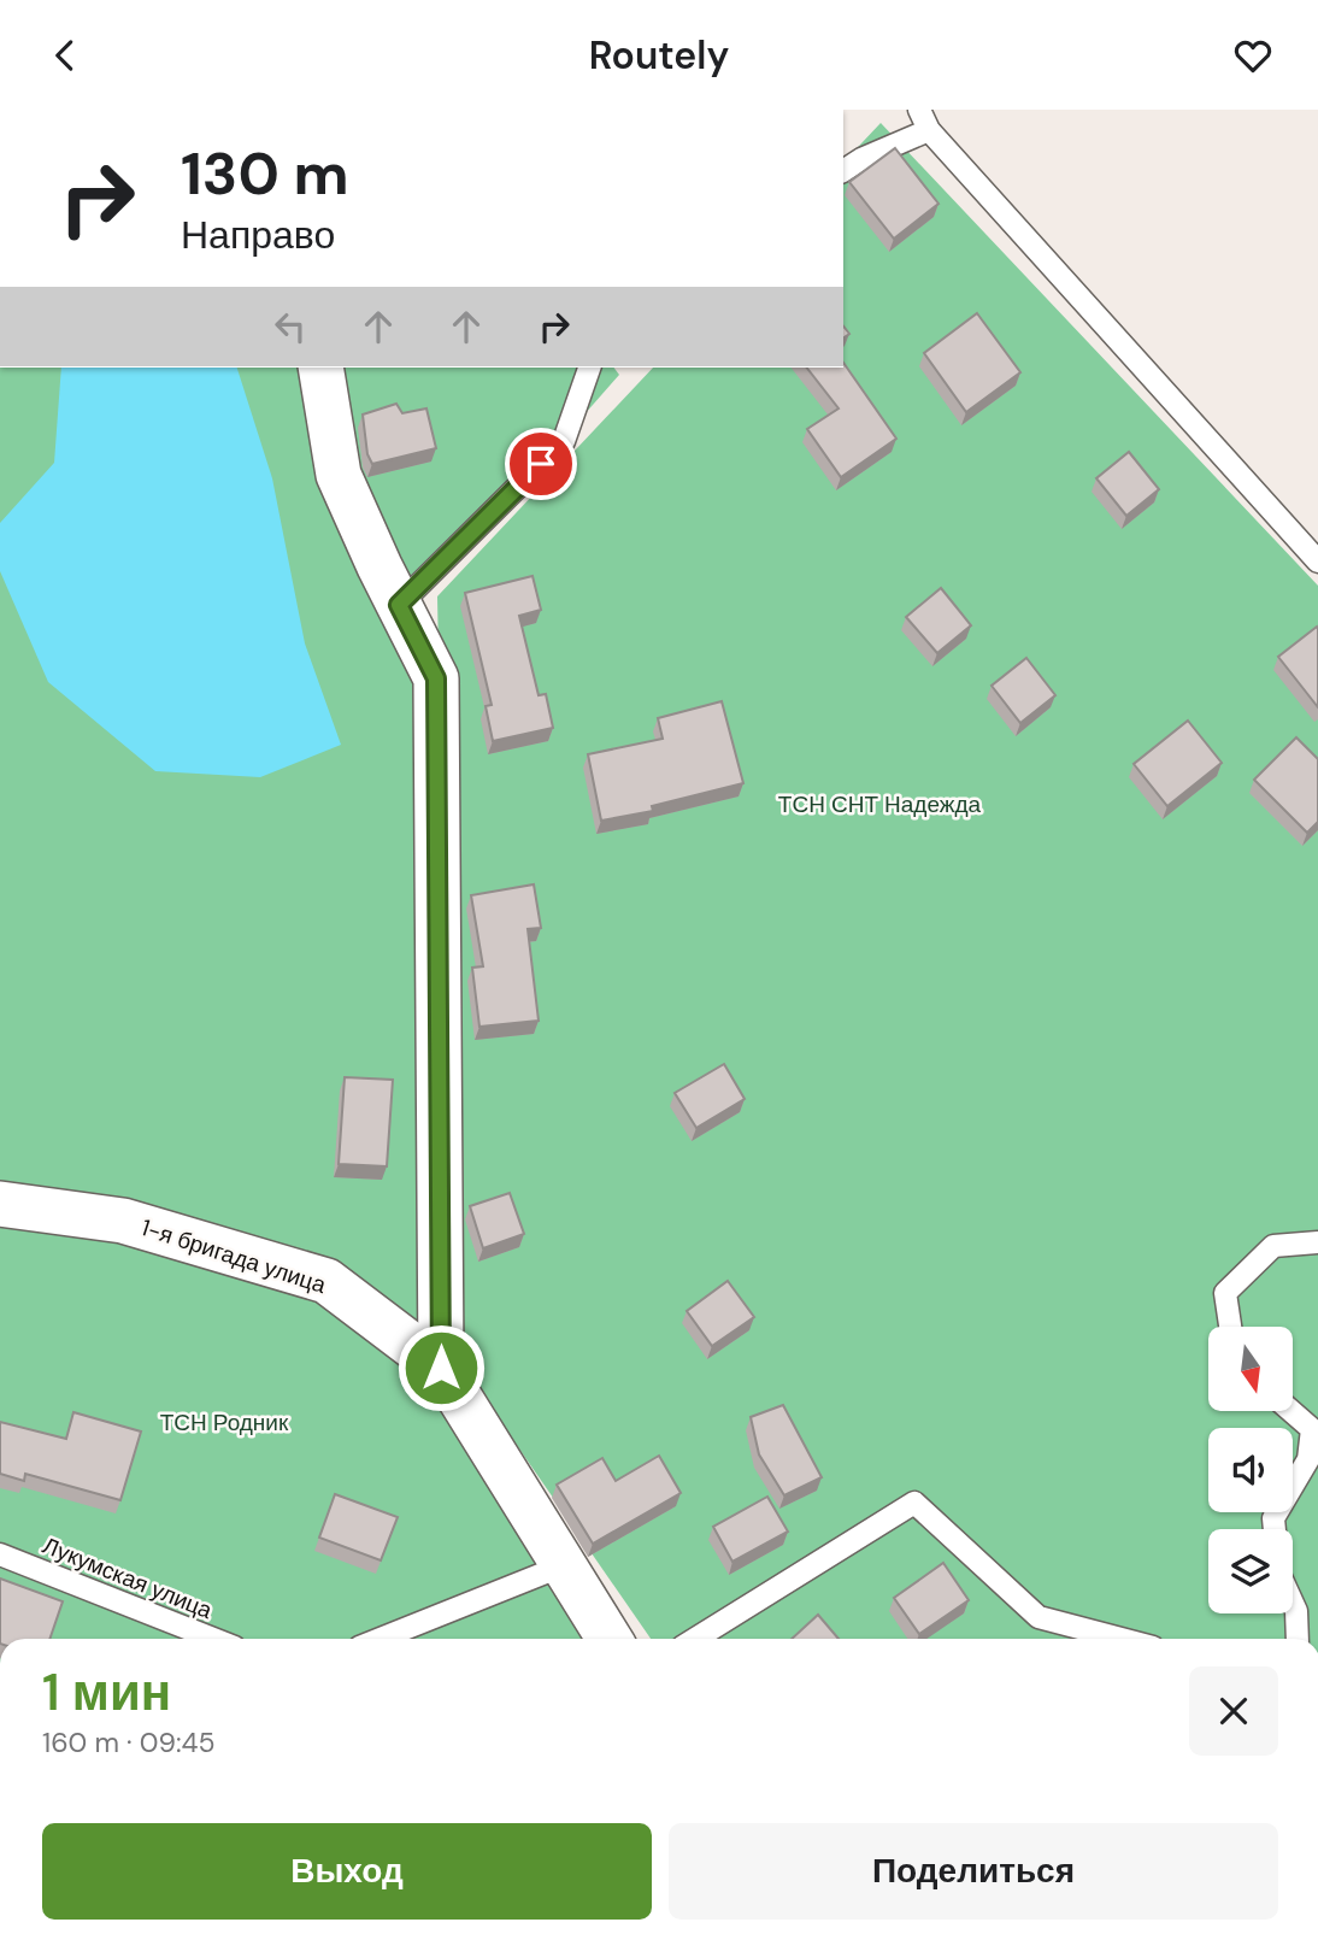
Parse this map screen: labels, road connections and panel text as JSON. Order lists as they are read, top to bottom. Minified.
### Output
{"streets":{"street":["1-я бригада улица"],"lane":["Лукумская улица"]},"parks":["ТСН СНТ Надежда","ТСН Родник"],"north":"bottom","page":{"header":"Routely","turn":["130 m","Направо"],"heading":["1 мин","160 m · 09:45"],"buttons":["Выход","Поделиться"]}}
